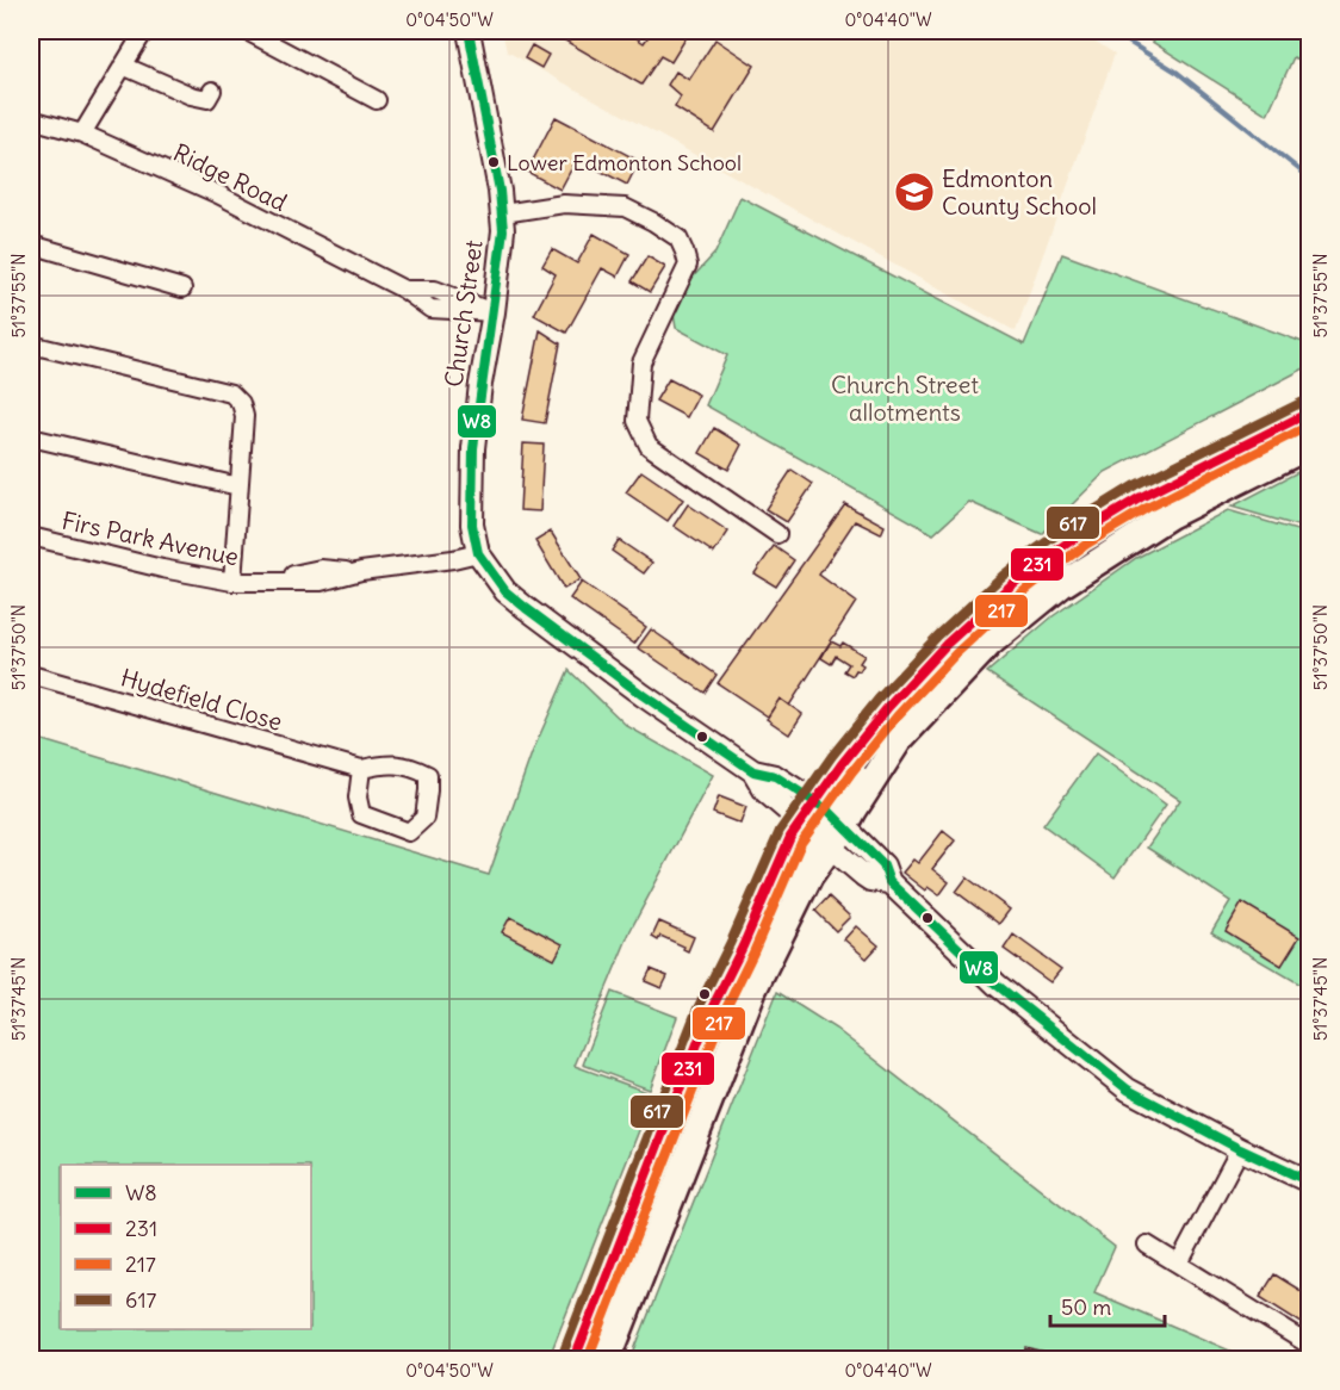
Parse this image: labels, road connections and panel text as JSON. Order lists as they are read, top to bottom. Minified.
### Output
{"streets":{"main road":["Church Street"],"street":["Ridge Road","Firs Park Avenue","Hydefield Close"]},"crossings":[["Ridge Road","Church Street"],["Church Street","Firs Park Avenue"]],"parks":["Church Street allotments"],"places":{"other":["Lower Edmonton School"],"school or university":["Edmonton County School"]},"lines":["transit line W8","transit line 617","transit line 231","transit line 217"],"legend":["W8","231","217","617"],"scale_bar":"50 m","coordinates":["0°04'50\"W","0°04'40\"W","51°37'55\"N","51°37'50\"N","51°37'45\"N"]}
